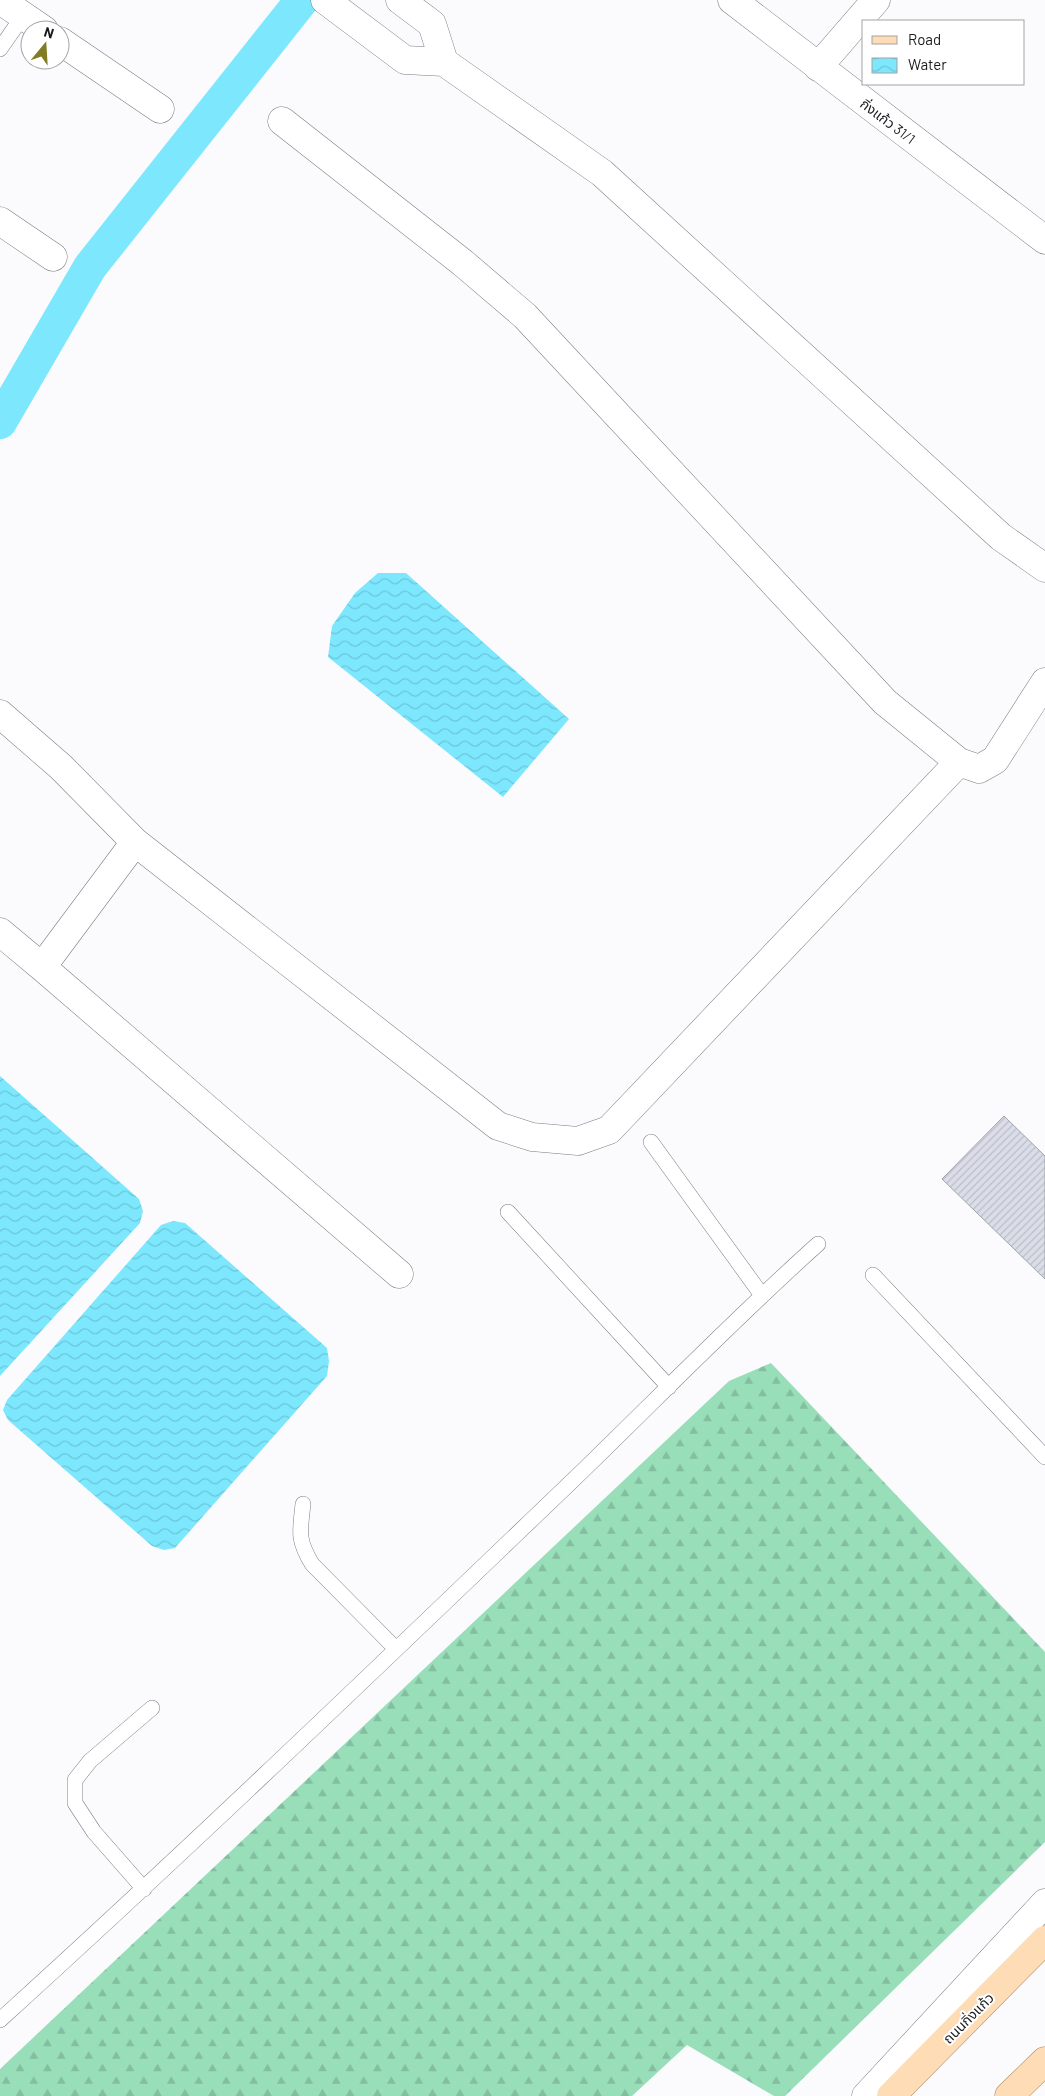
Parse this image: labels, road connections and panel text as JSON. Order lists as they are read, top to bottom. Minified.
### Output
{"streets":{"main road":["ถนนกิ่งแก้ว"],"street":["กิ่งแก้ว 31/1"]},"legend":["Road","Water"],"north":"top"}
